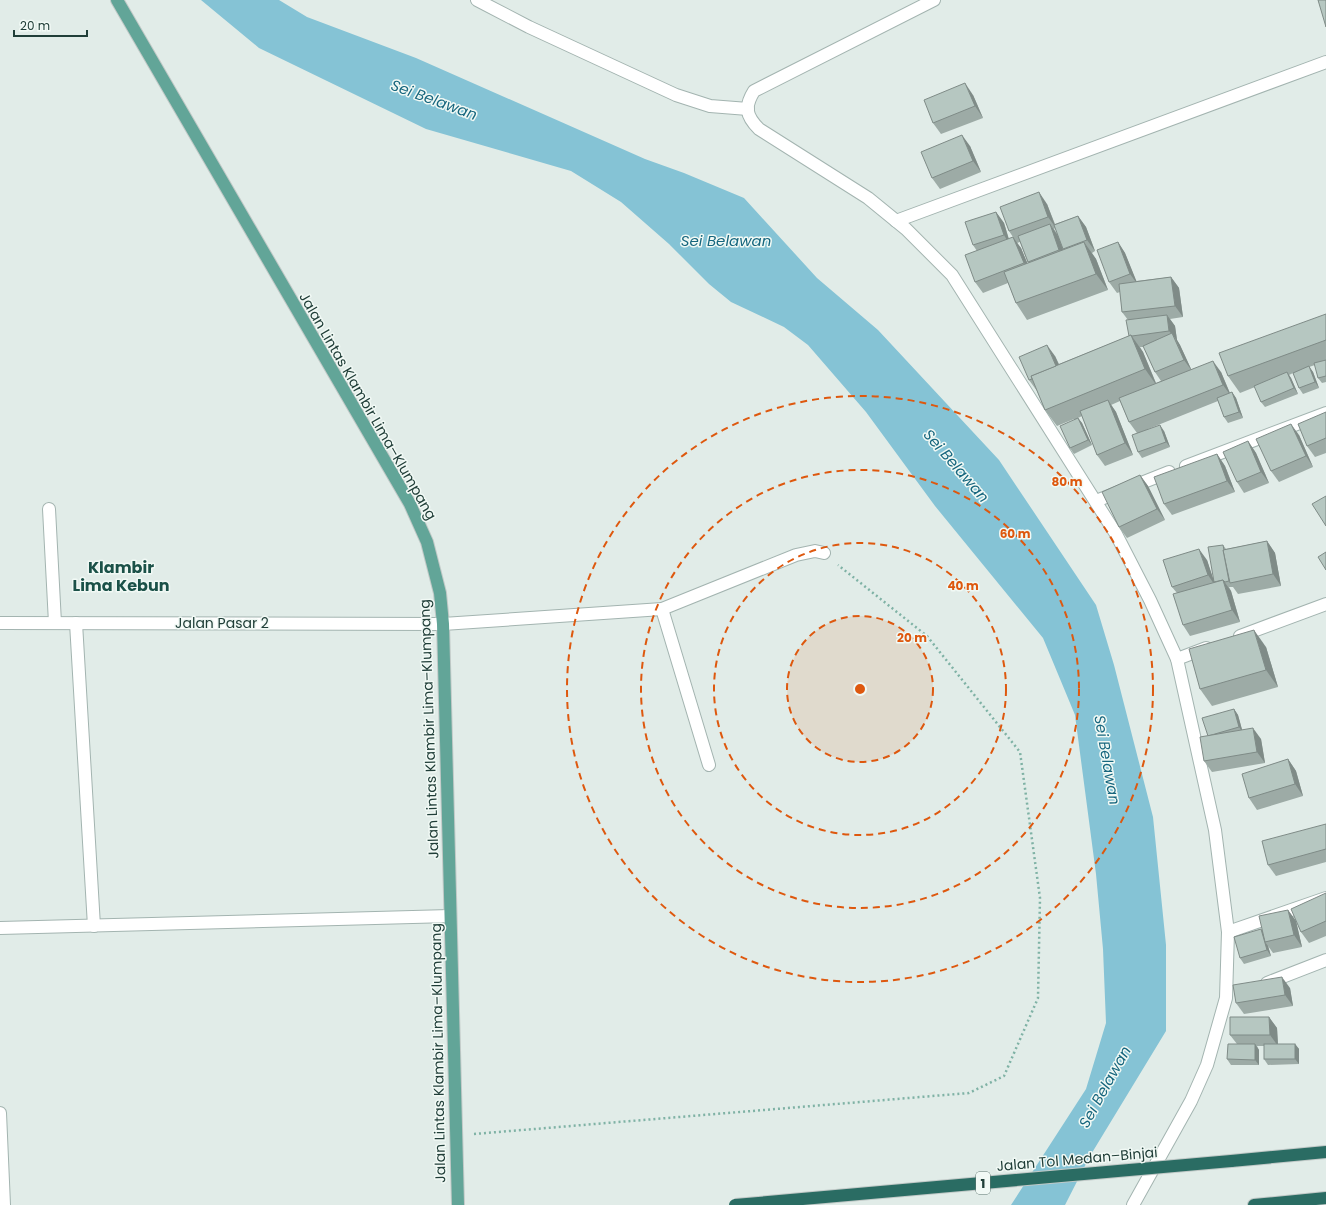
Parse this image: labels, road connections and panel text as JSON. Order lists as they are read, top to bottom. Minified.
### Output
{"streets":{"highway":["Jalan Tol Medan–Binjai","1"],"main road":["Jalan Lintas Klambir Lima–Klumpang"],"street":["Jalan Pasar 2"]},"crossings":[["Jalan Lintas Klambir Lima–Klumpang","Jalan Pasar 2"]],"districts":["Klambir Lima Kebun"],"water":["Sei Belawan"],"scale_bar":"20 m","rings":["80 m","60 m","40 m","20 m"]}
